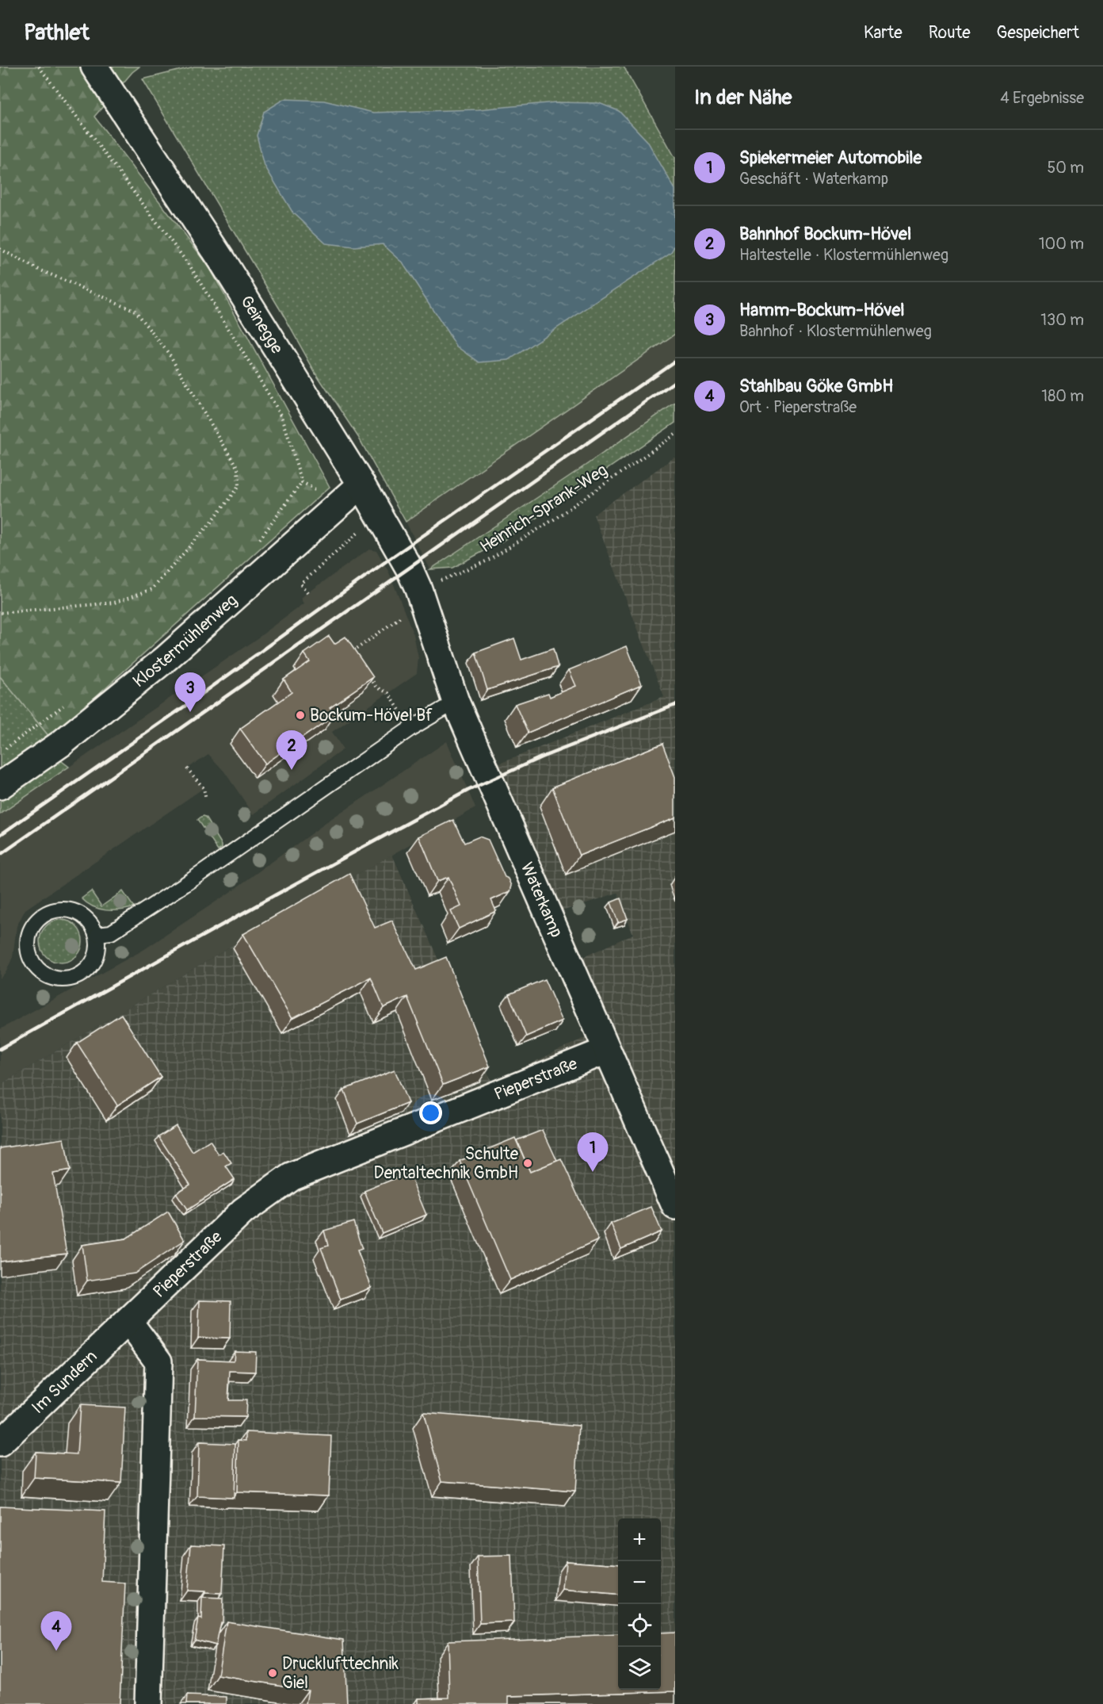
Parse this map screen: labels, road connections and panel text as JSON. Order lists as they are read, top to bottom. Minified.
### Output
{"streets":{"street":["Geinegge","Klostermühlenweg","Waterkamp","Pieperstraße","Im Sundern"],"path":["Heinrich-Sprank-Weg"]},"crossings":[["Geinegge","Heinrich-Sprank-Weg"],["Geinegge","Klostermühlenweg"],["Geinegge","Waterkamp"],["Heinrich-Sprank-Weg","Waterkamp"],["Waterkamp","Pieperstraße"],["Pieperstraße","Im Sundern"]],"places":["Bockum-Hövel Bf","Schulte Dentaltechnik GmbH","Drucklufttechnik Giel"],"page":{"header":"Pathlet","nav":["Karte","Route","Gespeichert"],"heading":["In der Nähe","4 Ergebnisse"],"list":[{"mark":"1","name":"Spiekermeier Automobile","note":"Geschäft · Waterkamp","value":"50 m"},{"mark":"2","name":"Bahnhof Bockum-Hövel","note":"Haltestelle · Klostermühlenweg","value":"100 m"},{"mark":"3","name":"Hamm-Bockum-Hövel","note":"Bahnhof · Klostermühlenweg","value":"130 m"},{"mark":"4","name":"Stahlbau Göke GmbH","note":"Ort · Pieperstraße","value":"180 m"}],"pins":["3","2","1","4"],"map_buttons":["+","−"]}}
